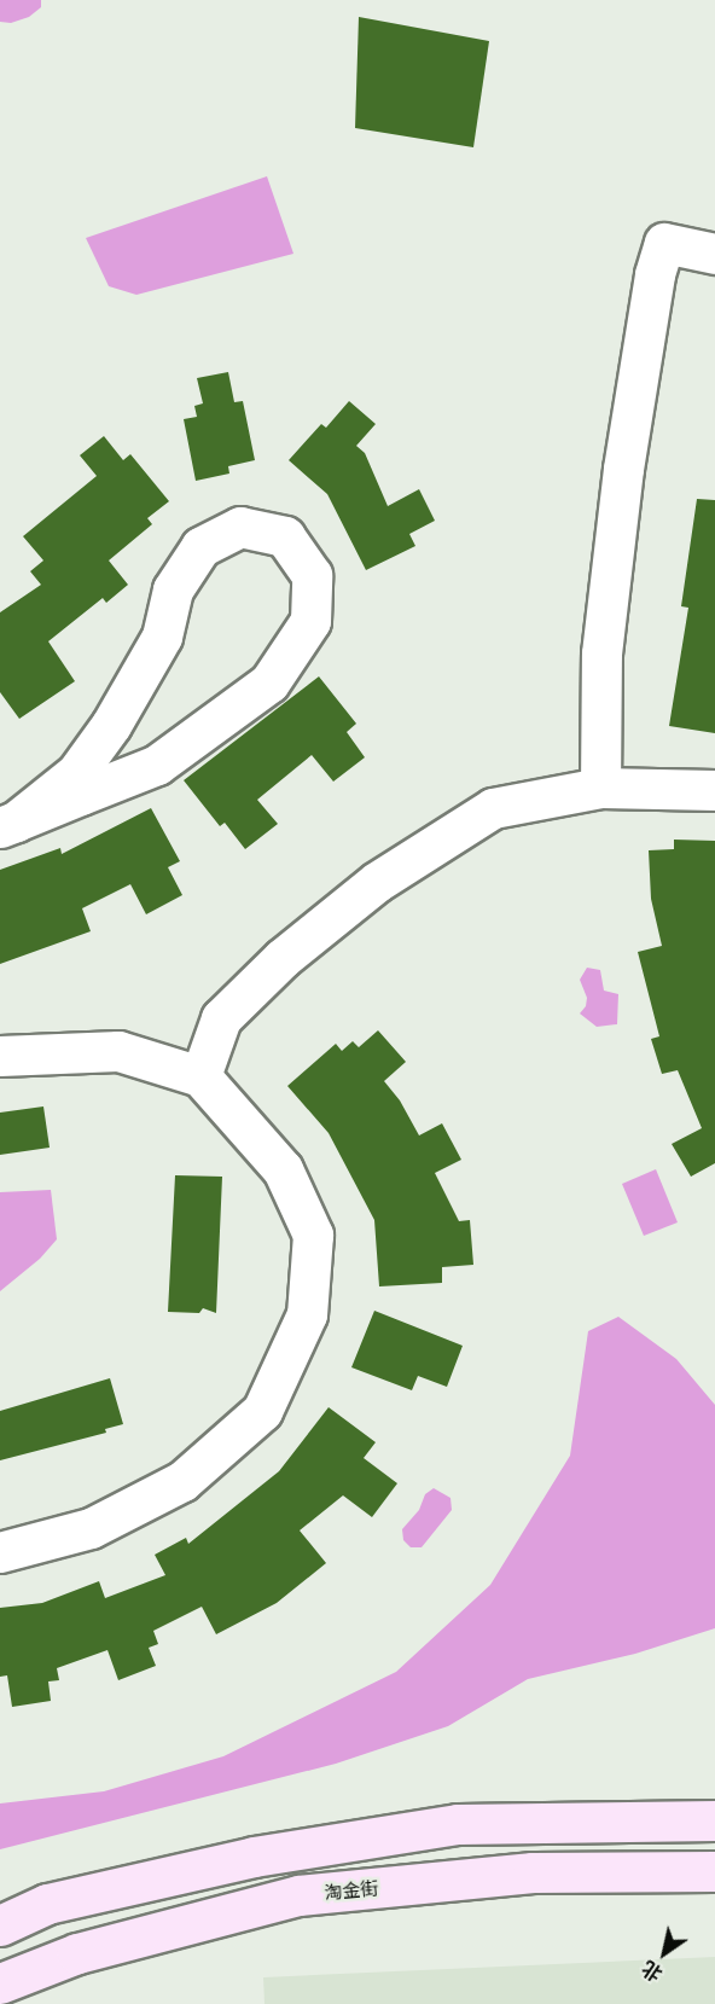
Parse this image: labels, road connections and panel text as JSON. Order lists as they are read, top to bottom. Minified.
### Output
{"streets":{"street":["淘金街"]},"north":"bottom left"}
